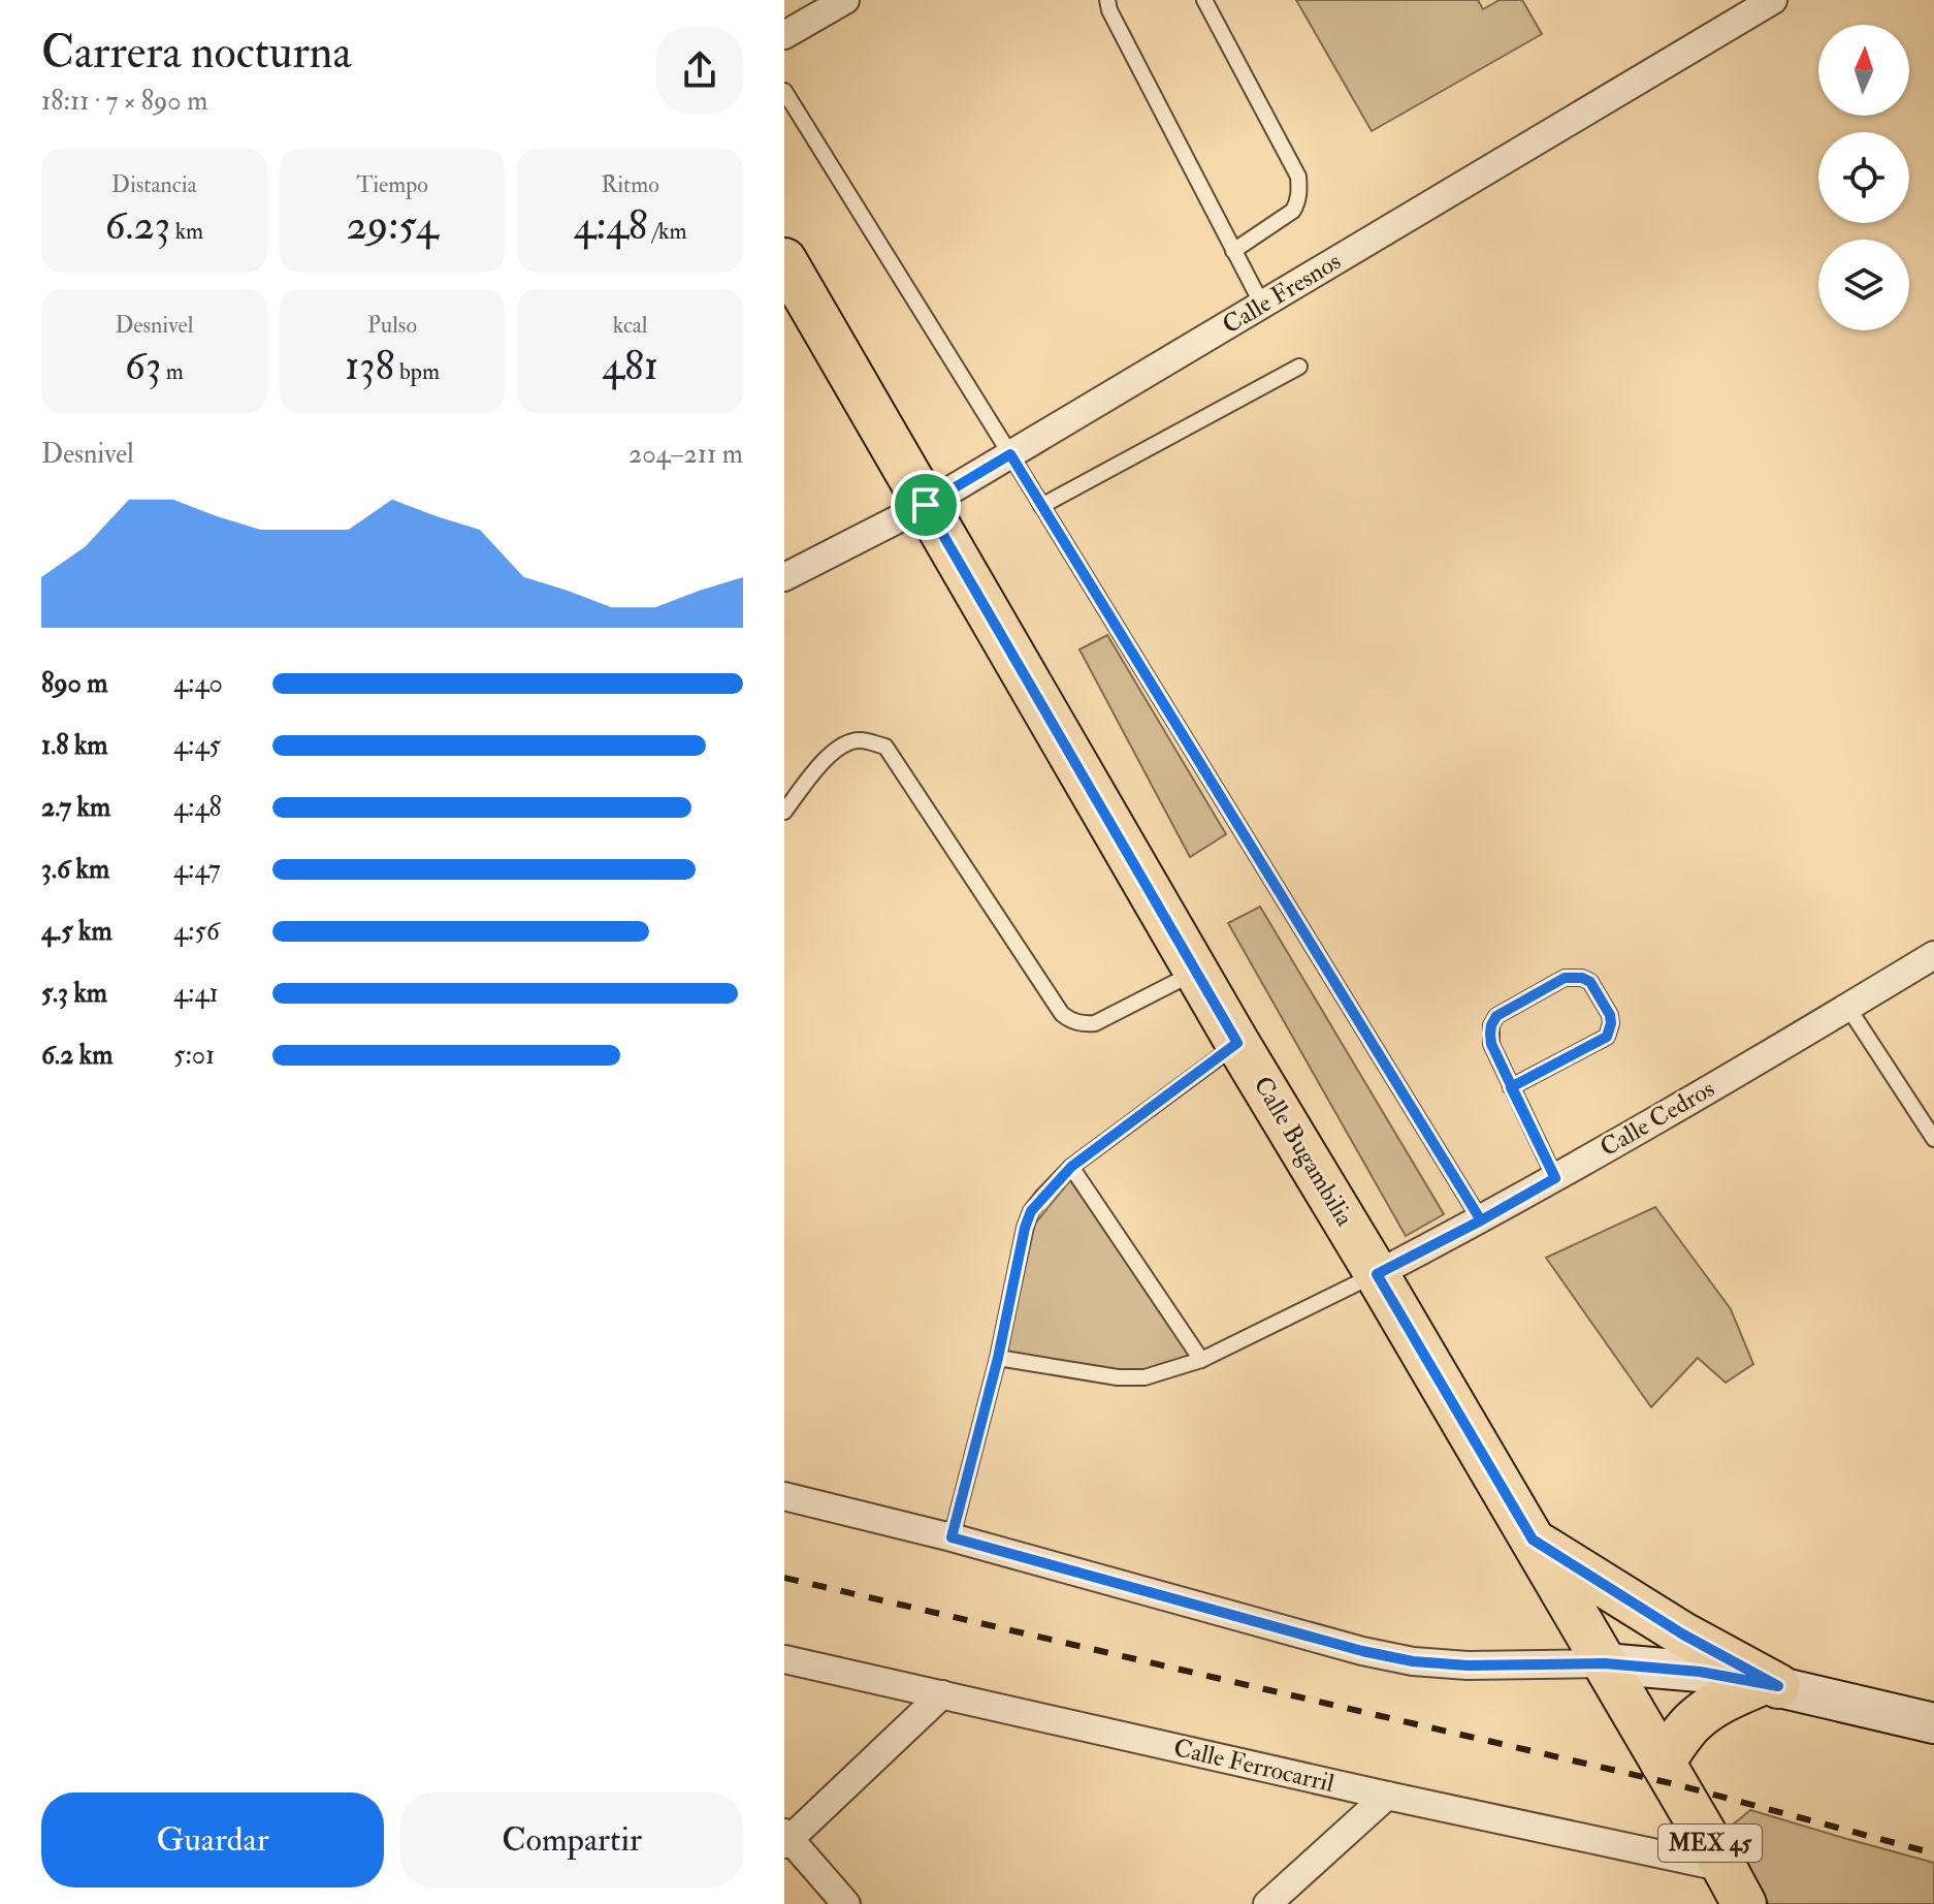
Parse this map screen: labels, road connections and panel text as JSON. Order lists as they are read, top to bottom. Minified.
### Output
{"streets":{"main road":["Calle Bugambilia","MEX 45"],"street":["Calle Fresnos","Calle Cedros","Calle Ferrocarril"]},"crossings":[["Calle Fresnos","Calle Bugambilia"],["Calle Cedros","Calle Bugambilia"],["Calle Bugambilia","MEX 45"],["Calle Ferrocarril","MEX 45"]],"north":"top","page":{"heading":["Carrera nocturna","18:11 · 7 × 890 m"],"stats":[["Distancia","6.23 km"],["Tiempo","29:54"],["Ritmo","4:48 /km"],["Desnivel","63 m"],["Pulso","138 bpm"],["kcal","481"]],"chart":["Desnivel","204–211 m"],"list":[{"name":"890 m","note":"4:40"},{"name":"1.8 km","note":"4:45"},{"name":"2.7 km","note":"4:48"},{"name":"3.6 km","note":"4:47"},{"name":"4.5 km","note":"4:56"},{"name":"5.3 km","note":"4:41"},{"name":"6.2 km","note":"5:01"}],"buttons":["Guardar","Compartir"]}}
